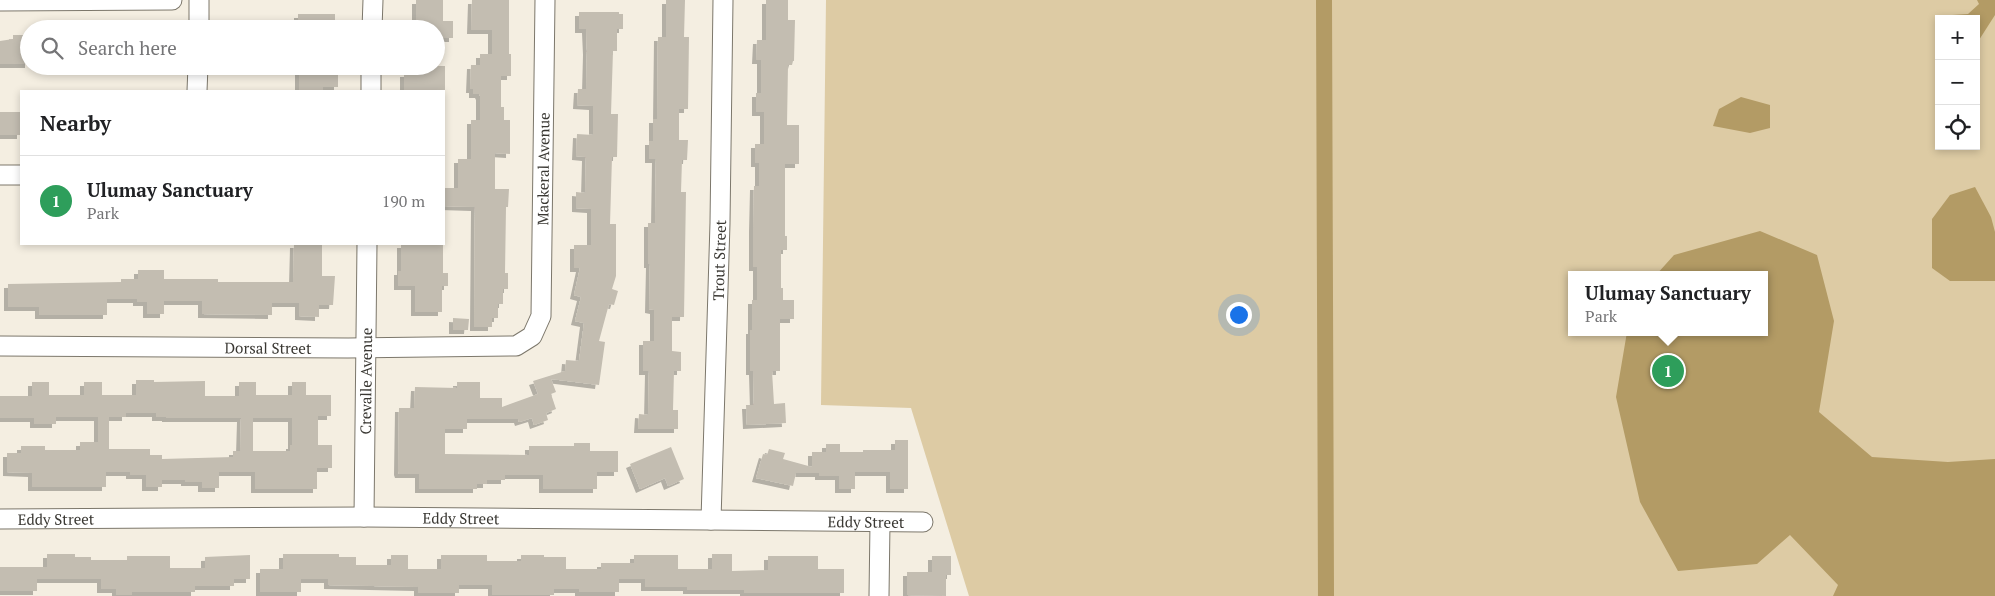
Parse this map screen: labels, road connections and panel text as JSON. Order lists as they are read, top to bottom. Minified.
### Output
{"streets":{"street":["Mackeral Avenue","Trout Street","Dorsal Street","Crevalle Avenue","Eddy Street"]},"crossings":[["Mackeral Avenue","Dorsal Street"],["Trout Street","Eddy Street"],["Dorsal Street","Crevalle Avenue"],["Crevalle Avenue","Eddy Street"]],"page":{"map_buttons":["+","−"],"search":"Search here","heading":"Nearby","list":[{"mark":"1","name":"Ulumay Sanctuary","note":"Park","value":"190 m"}],"popup":["Ulumay Sanctuary","Park"],"pins":"1"}}
